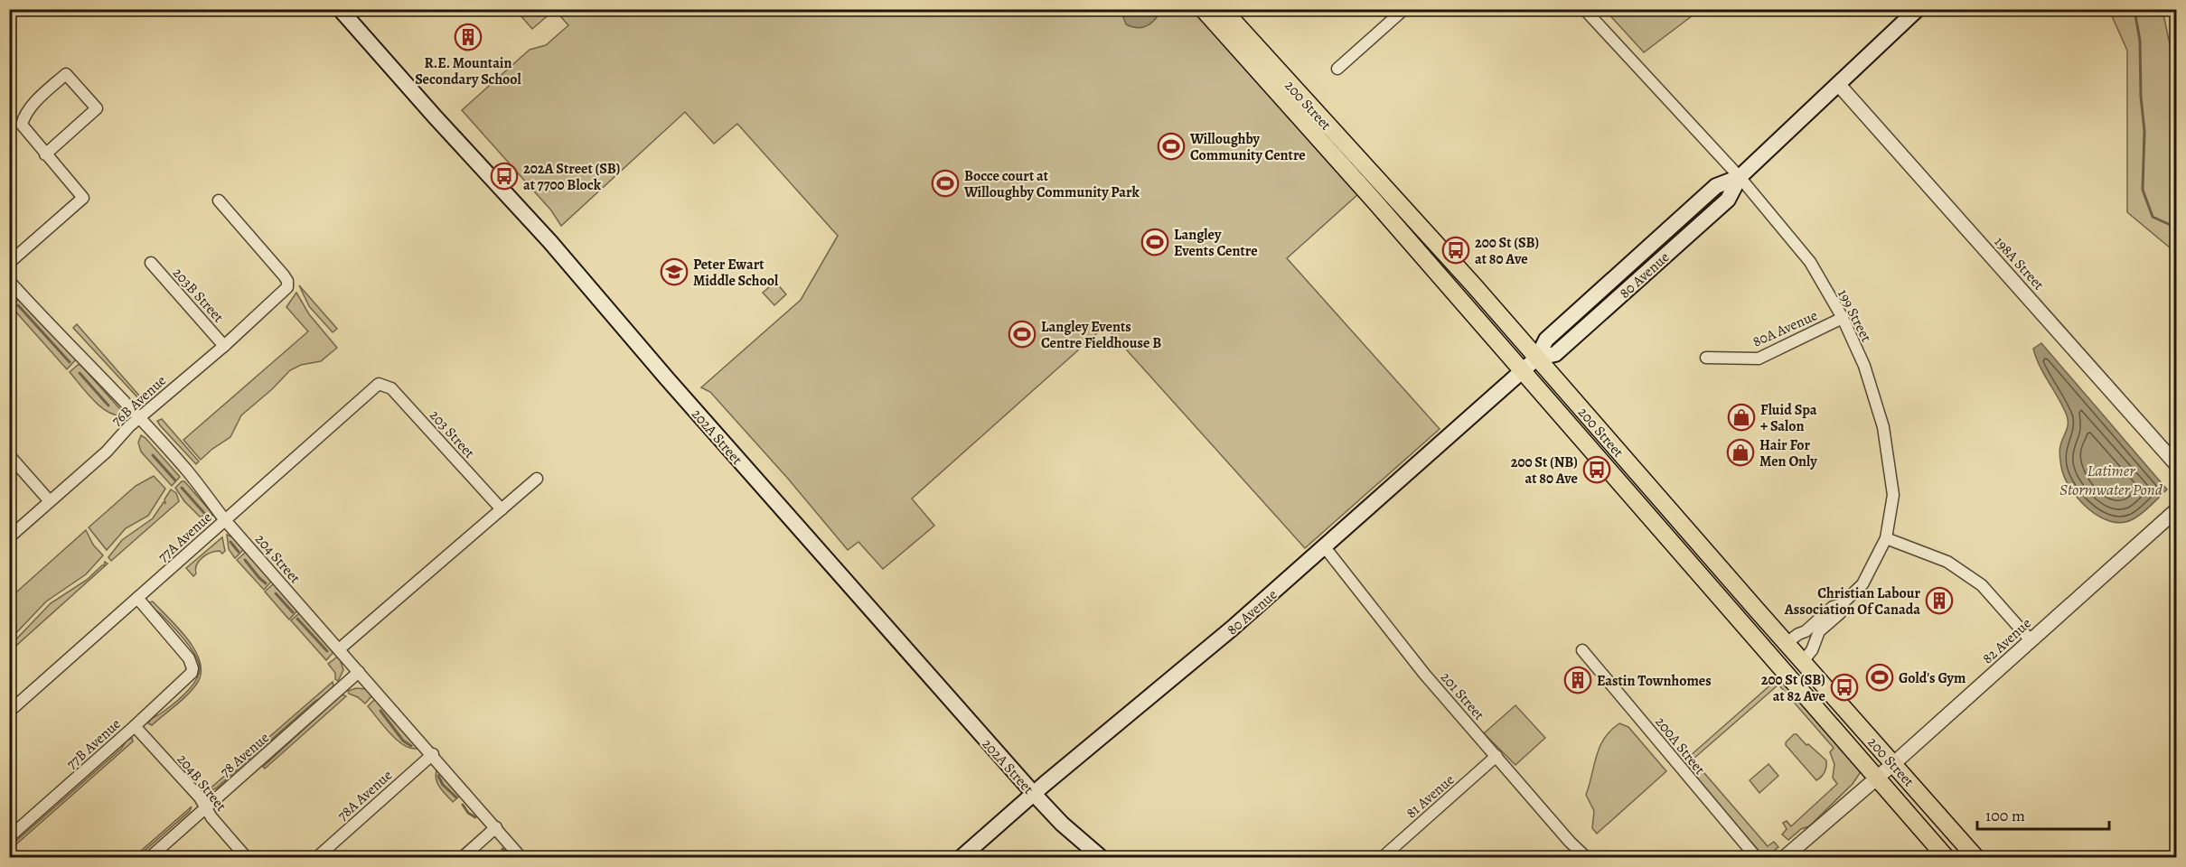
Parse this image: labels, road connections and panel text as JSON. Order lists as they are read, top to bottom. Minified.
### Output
{"streets":{"main road":["200 Street","80 Avenue","202A Street"],"street":["198A Street","203B Street","199 Street","80A Avenue","76B Avenue","203 Street","77A Avenue","204 Street","82 Avenue","201 Street","77B Avenue","200A Street","78 Avenue","204B Street","78A Avenue","81 Avenue"]},"crossings":[["200 Street","80 Avenue"],["200 Street","82 Avenue"],["198A Street","80 Avenue"],["80 Avenue","199 Street"],["80 Avenue","202A Street"],["80 Avenue","201 Street"],["203B Street","76B Avenue"],["199 Street","80A Avenue"],["76B Avenue","204 Street"],["203 Street","77A Avenue"],["77A Avenue","204 Street"],["77A Avenue","77B Avenue"],["204 Street","78 Avenue"],["204 Street","78A Avenue"],["201 Street","81 Avenue"],["77B Avenue","204B Street"],["78 Avenue","204B Street"]],"water":["Latimer Stormwater Pond"],"places":{"building":["R.E. Mountain Secondary School","Christian Labour Association Of Canada","Eastin Townhomes"],"sports":["Willoughby Community Centre","Bocce court at Willoughby Community Park","Langley Events Centre","Langley Events Centre Fieldhouse B","Gold's Gym"],"bus stop":["202A Street (SB) at 7700 Block","200 St (SB) at 80 Ave","200 St (NB) at 80 Ave","200 St (SB) at 82 Ave"],"school or university":["Peter Ewart Middle School"],"shop":["Fluid Spa + Salon","Hair For Men Only"]},"scale_bar":"100 m"}
